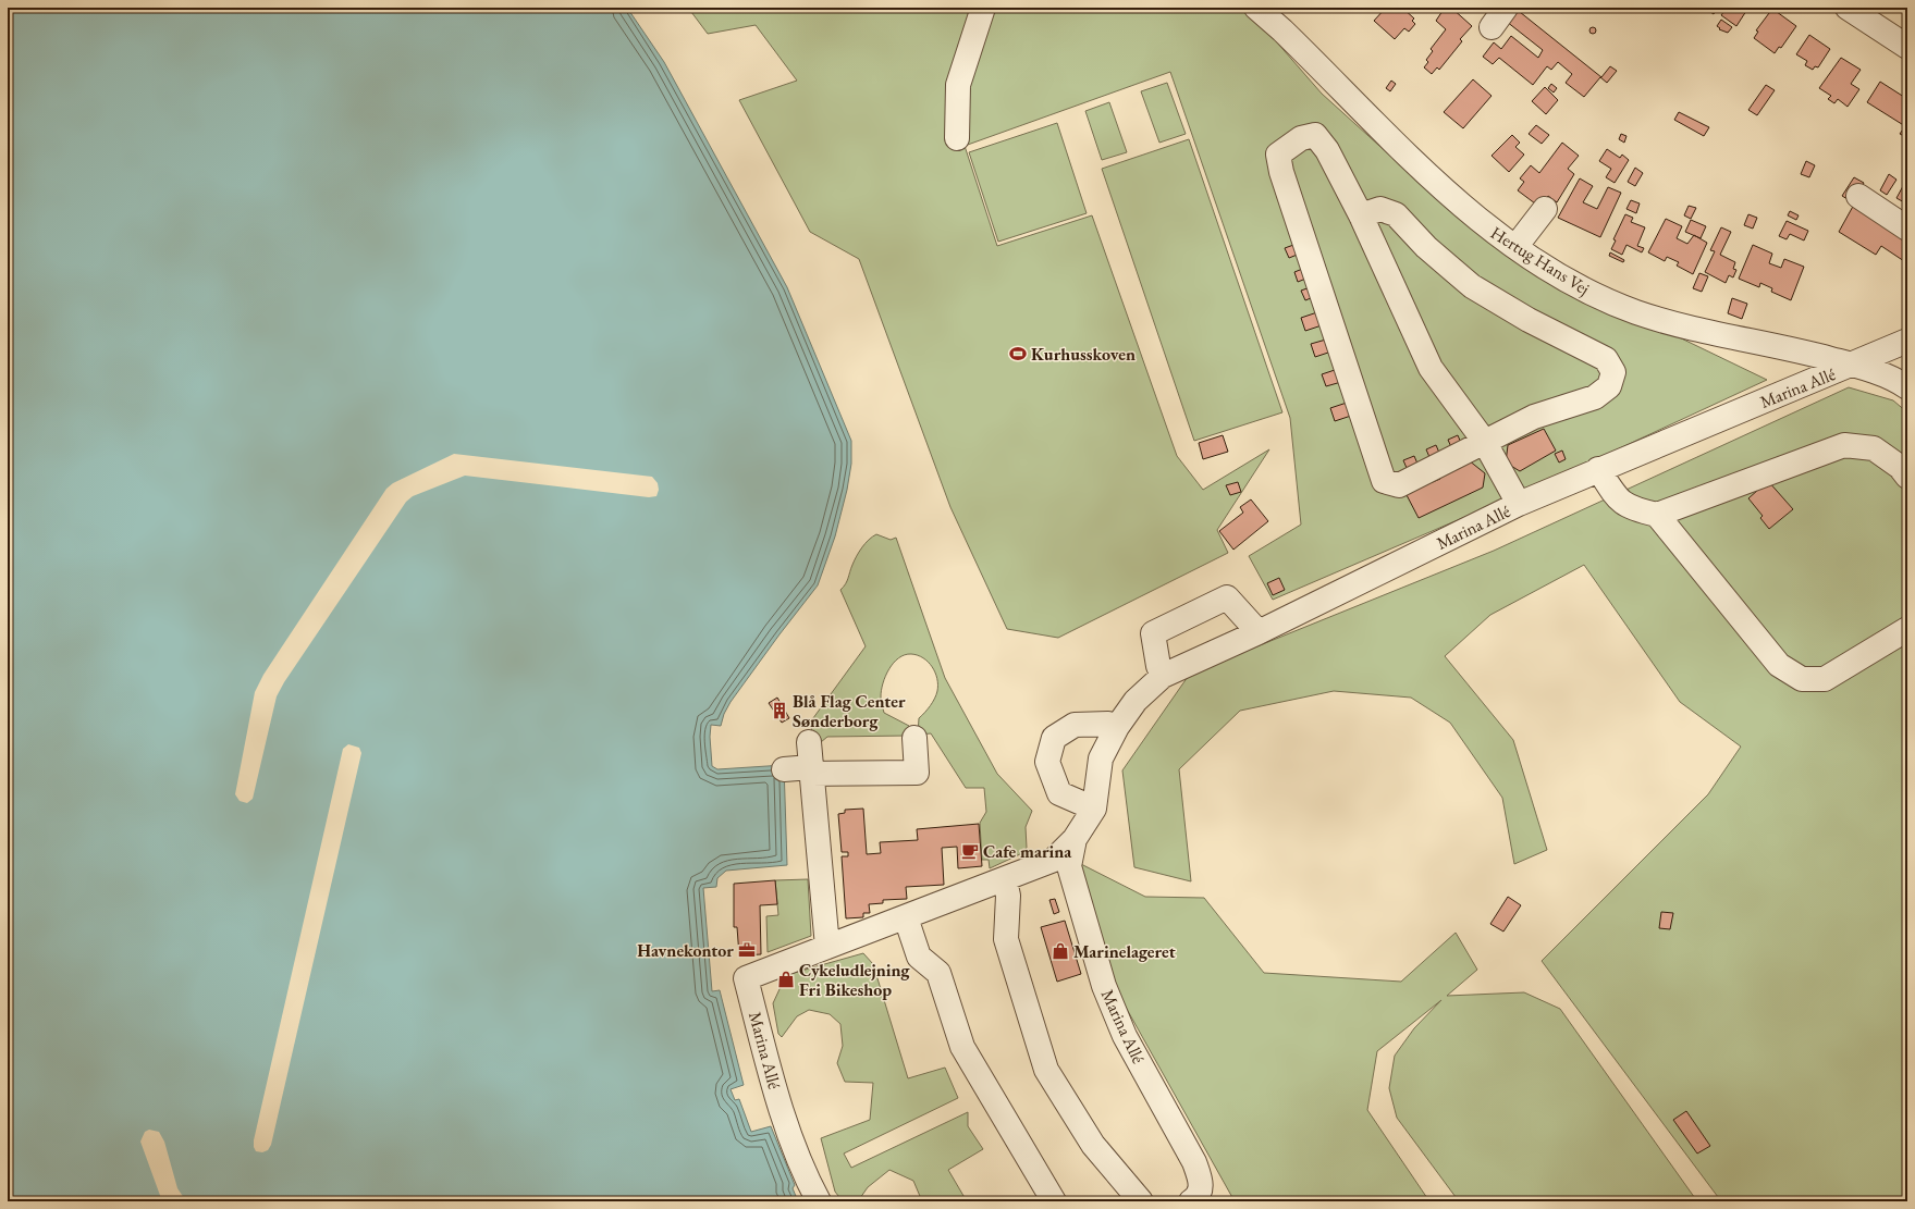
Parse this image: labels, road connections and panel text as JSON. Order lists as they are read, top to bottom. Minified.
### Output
{"streets":{"street":["Hertug Hans Vej","Marina Allé"]},"crossings":[["Hertug Hans Vej","Marina Allé"]],"places":{"sports":["Kurhusskoven"],"building":["Blå Flag Center Sønderborg"],"cafe":["Cafe marina"],"office":["Havnekontor"],"shop":["Marinelageret","Cykeludlejning Fri Bikeshop"]}}
